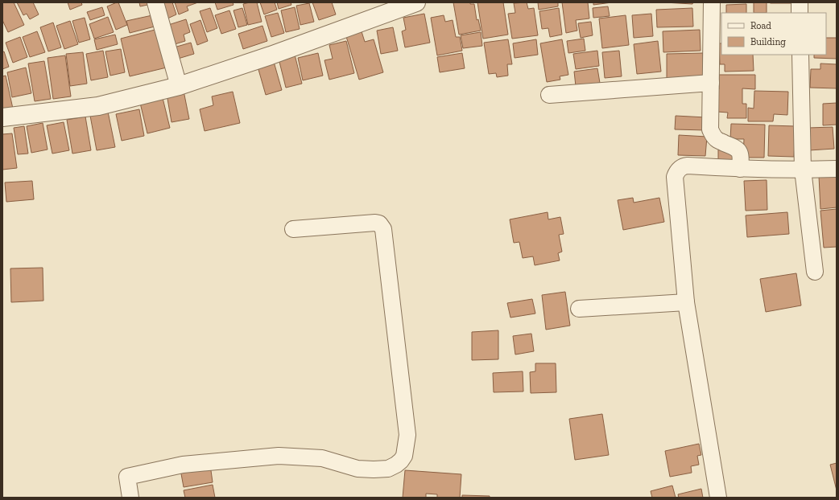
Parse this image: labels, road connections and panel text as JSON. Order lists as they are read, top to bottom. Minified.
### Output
{"legend":["Road","Building"]}
